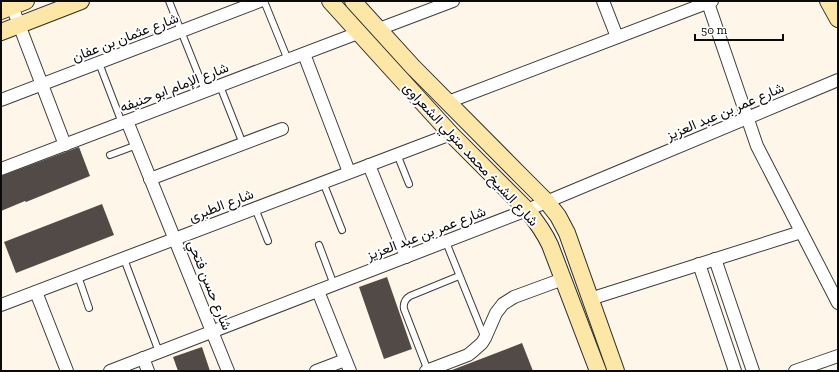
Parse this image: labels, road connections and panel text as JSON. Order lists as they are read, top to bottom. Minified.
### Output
{"streets":{"street":["شارع عثمان بن عفان","شارع الإمام ابو حنيفه","شارع عمر بن عبد العزيز","شارع الشيخ محمد متولي الشعراوى","شارع الطبرى","شارع حسن فتحي"]},"crossings":[["شارع الإمام ابو حنيفه","شارع الشيخ محمد متولي الشعراوى"],["شارع الإمام ابو حنيفه","شارع حسن فتحي"],["شارع عمر بن عبد العزيز","شارع الشيخ محمد متولي الشعراوى"],["شارع عمر بن عبد العزيز","شارع حسن فتحي"],["شارع الشيخ محمد متولي الشعراوى","شارع الطبرى"],["شارع الطبرى","شارع حسن فتحي"]],"scale_bar":"50 m"}
